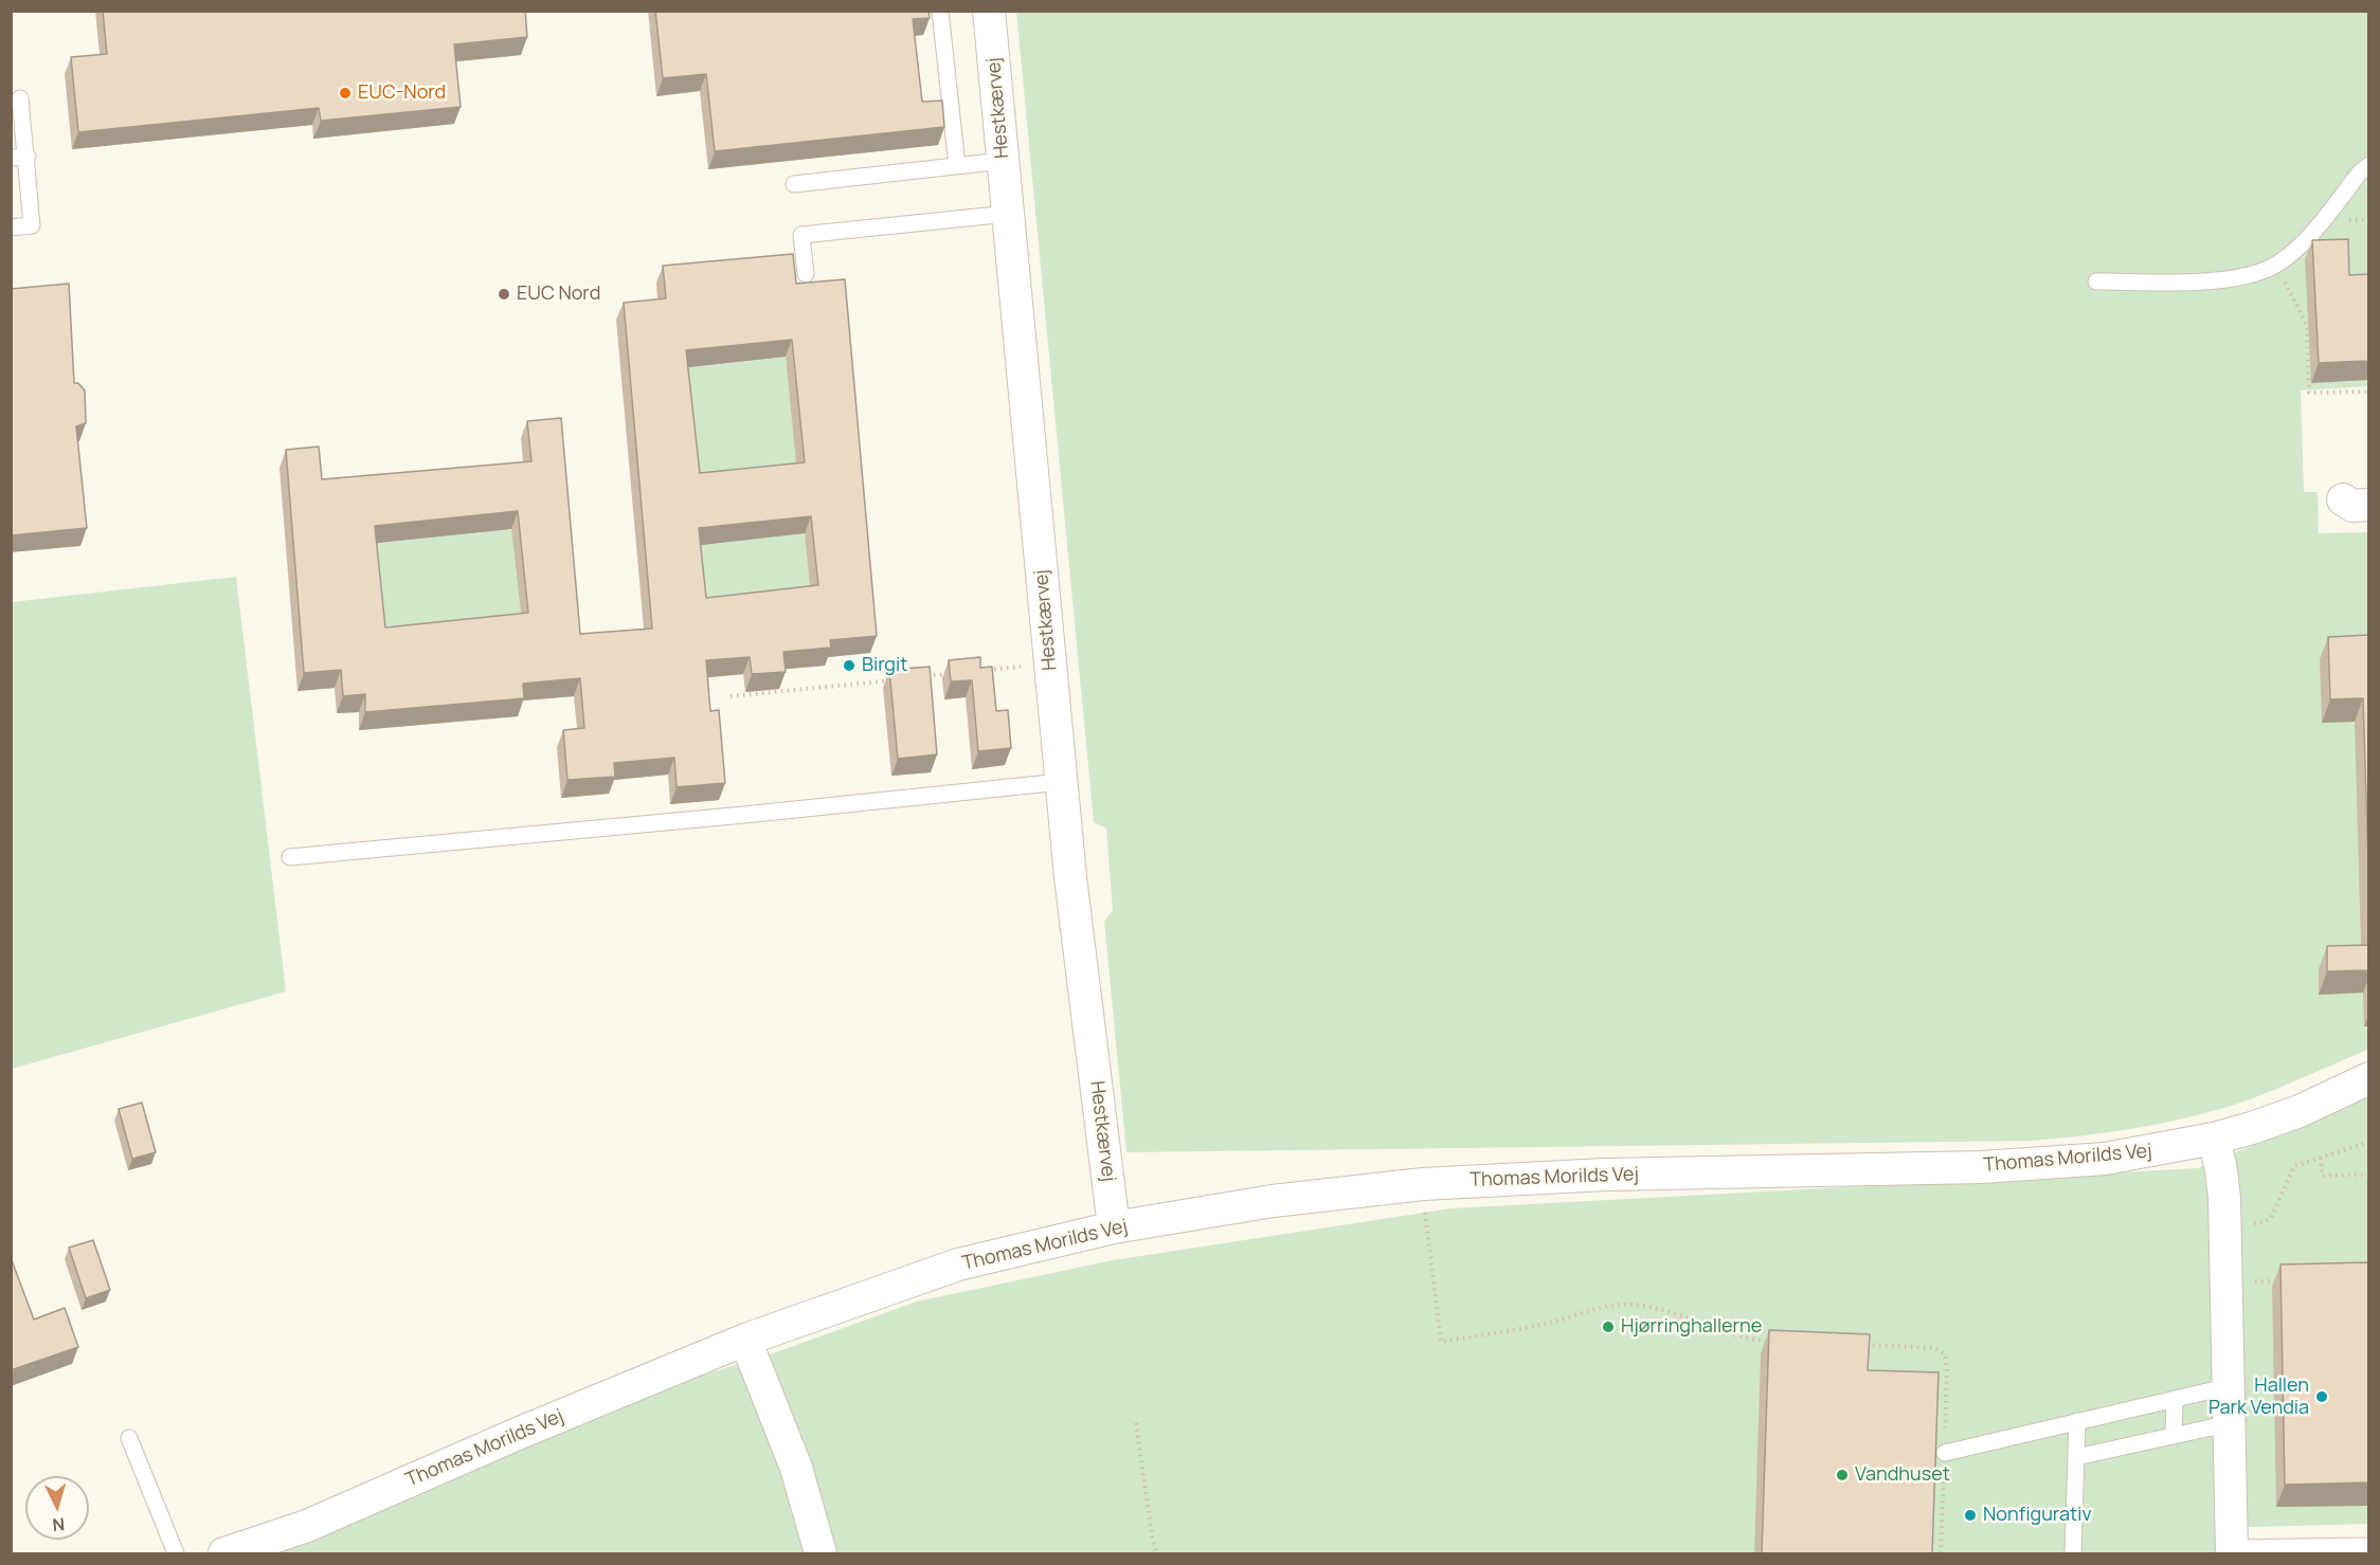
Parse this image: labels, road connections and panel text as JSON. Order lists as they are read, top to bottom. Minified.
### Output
{"streets":{"street":["Hestkærvej","Thomas Morilds Vej"]},"crossings":[["Hestkærvej","Thomas Morilds Vej"]],"places":["EUC-Nord","EUC Nord","Birgit","Hjørringhallerne","Hallen Park Vendia","Vandhuset","Nonfigurativ"],"north":"bottom"}
